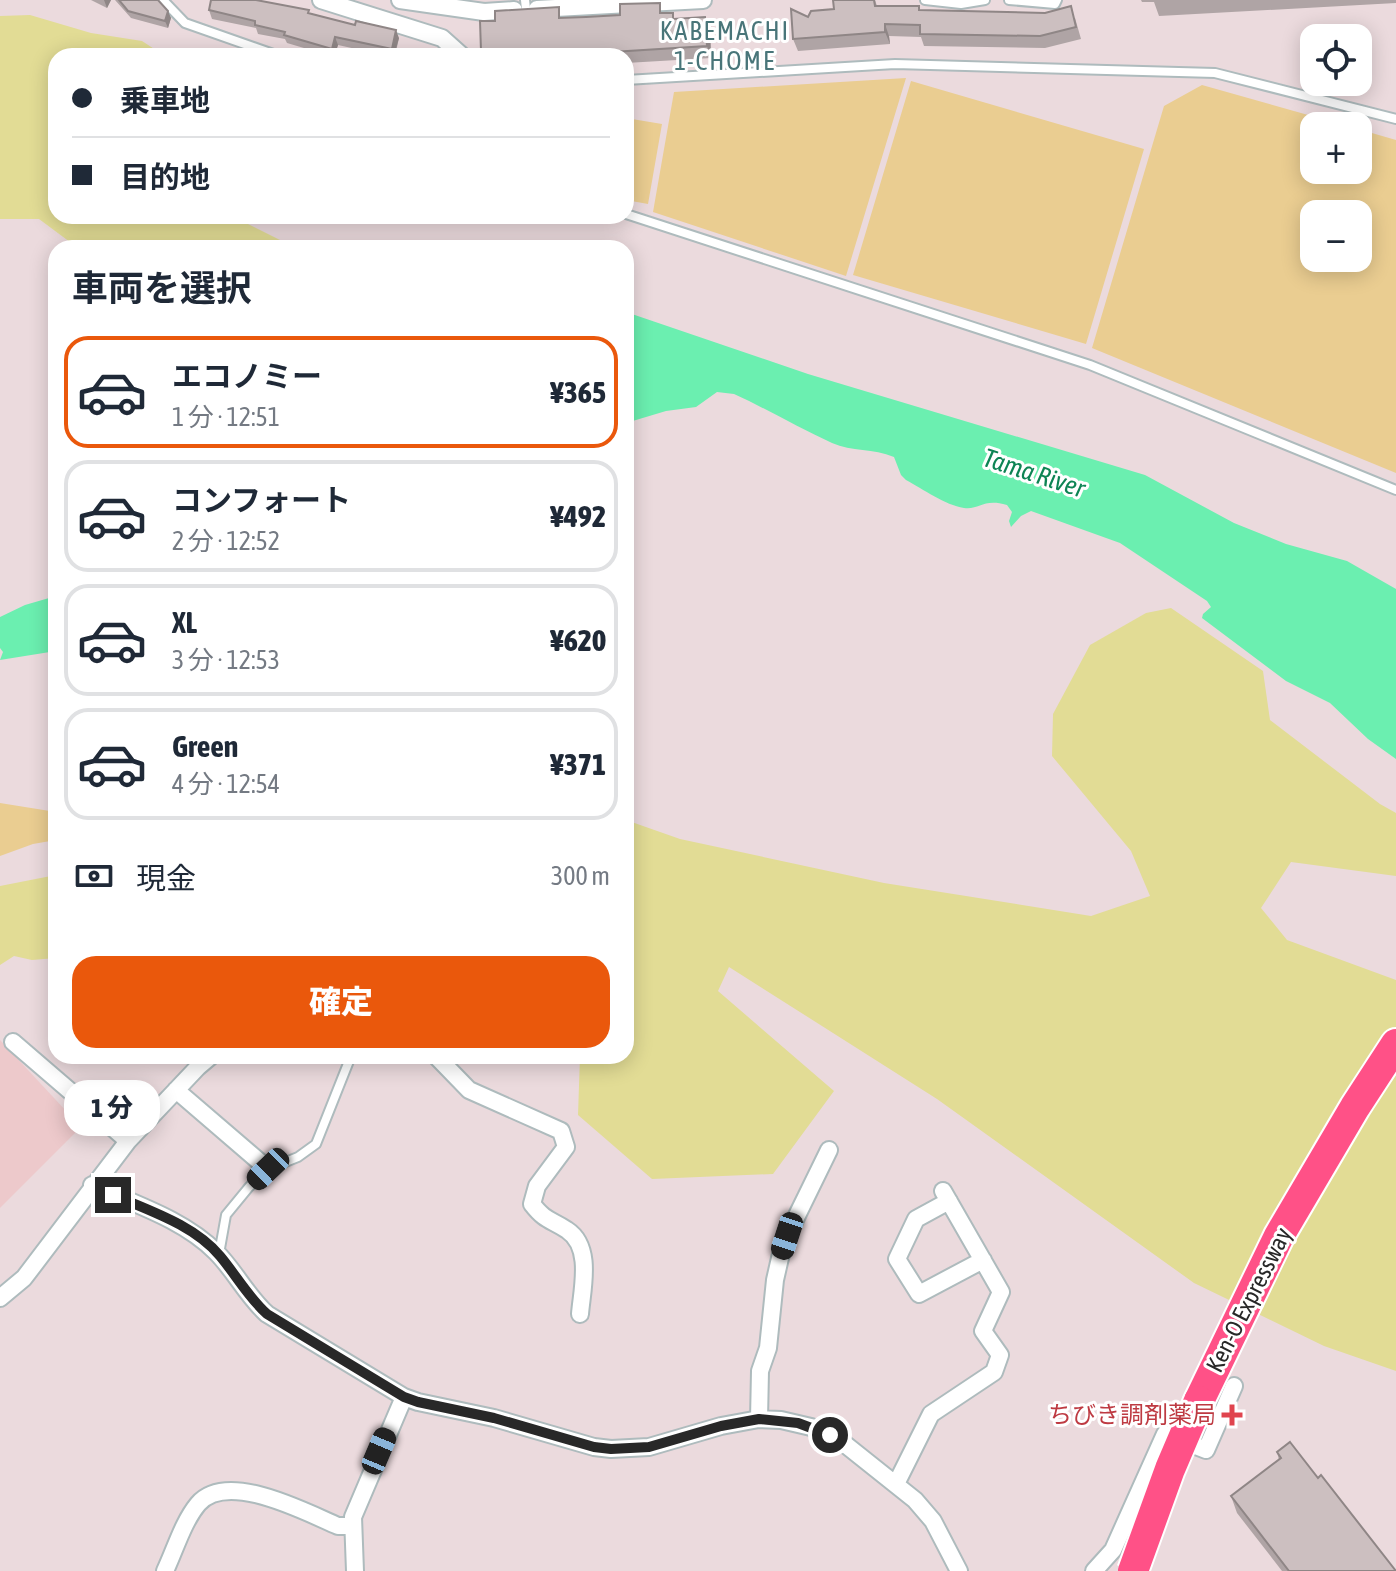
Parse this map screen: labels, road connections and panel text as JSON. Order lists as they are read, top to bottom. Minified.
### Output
{"streets":{"highway":["Ken-O Expressway"]},"districts":["KABEMACHI 1-CHOME"],"water":["Tama River"],"places":{"health":["ちびき調剤薬局"]},"page":{"map_buttons":["+","−"],"banner":["乗車地","目的地"],"heading":"車両を選択","list":[{"name":"エコノミー","note":"1 分 · 12:51","value":"¥365"},{"name":"コンフォート","note":"2 分 · 12:52","value":"¥492"},{"name":"XL","note":"3 分 · 12:53","value":"¥620"},{"name":"Green","note":"4 分 · 12:54","value":"¥371"}],"pay":["現金","300 m"],"buttons":"確定","bubble":"1 分"}}
